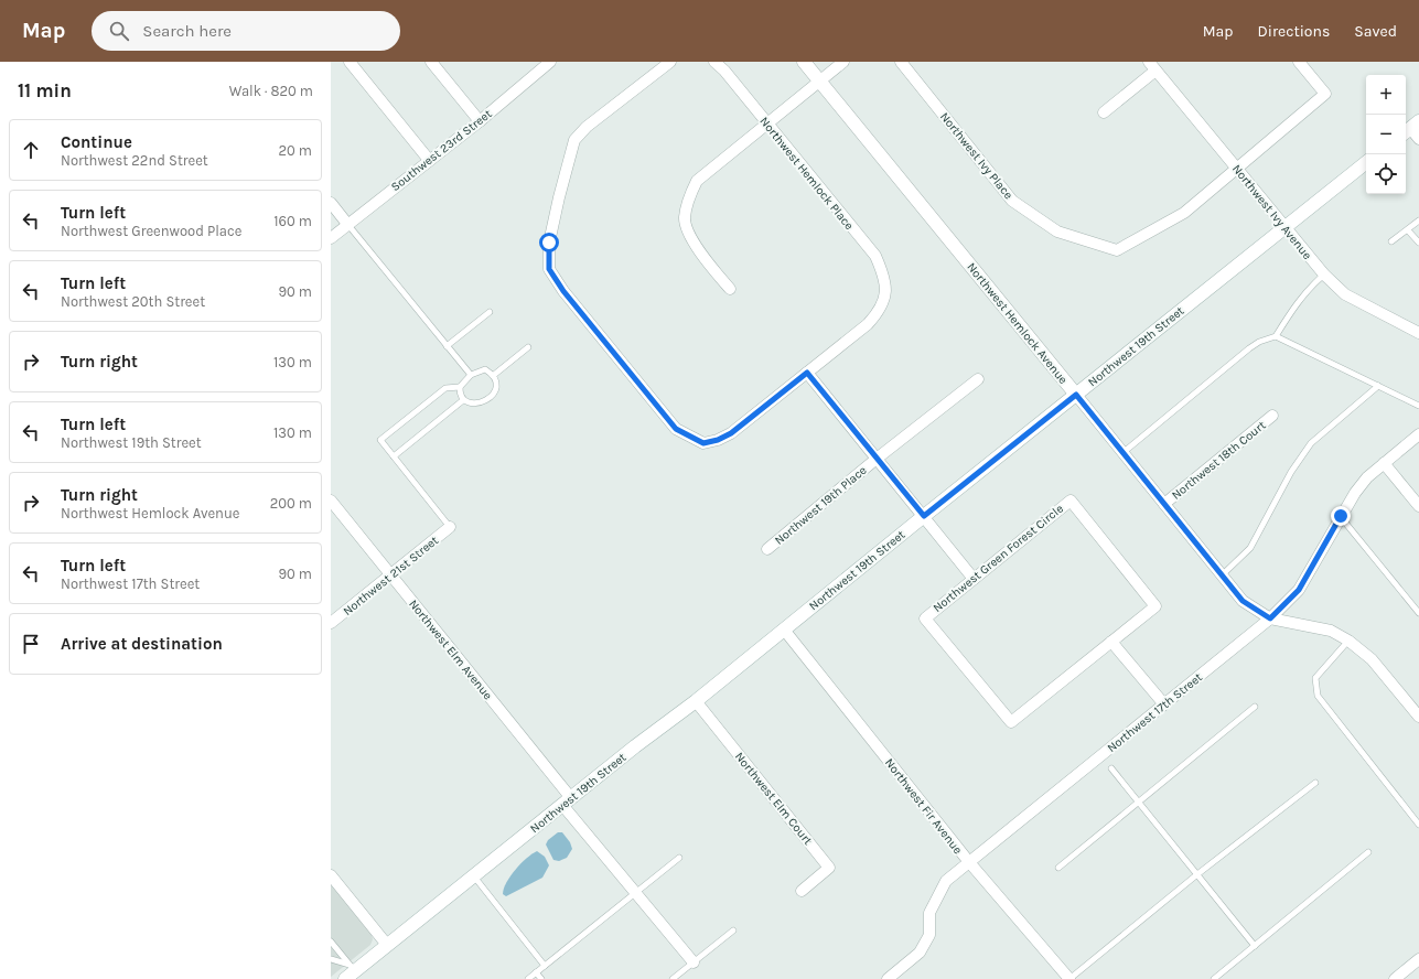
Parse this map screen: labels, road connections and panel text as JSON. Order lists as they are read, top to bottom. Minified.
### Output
{"streets":{"main road":["Northwest Hemlock Avenue","Northwest 19th Street"],"street":["Southwest 23rd Street","Northwest Ivy Place","Northwest Hemlock Place","Northwest Ivy Avenue","Northwest 18th Court","Northwest 19th Place","Northwest Green Forest Circle","Northwest 21st Street","Northwest Elm Avenue","Northwest 17th Street","Northwest Elm Court","Northwest Fir Avenue"]},"crossings":[["Northwest Ivy Place","Northwest Ivy Avenue"],["Northwest Ivy Avenue","Northwest 19th Street"],["Northwest Hemlock Avenue","Northwest 19th Street"],["Northwest Hemlock Avenue","Northwest 18th Court"],["Northwest Hemlock Avenue","Northwest 17th Street"],["Northwest 19th Street","Northwest Elm Avenue"],["Northwest 19th Street","Northwest Elm Court"],["Northwest 19th Street","Northwest Fir Avenue"],["Northwest 21st Street","Northwest Elm Avenue"],["Northwest 17th Street","Northwest Fir Avenue"]],"page":{"header":"Map","search":"Search here","nav":["Map","Directions","Saved"],"heading":["11 min","Walk · 820 m"],"map_buttons":["+","−"],"list":[["Continue","Northwest 22nd Street","20 m"],["Turn left","Northwest Greenwood Place","160 m"],["Turn left","Northwest 20th Street","90 m"],["Turn right","130 m"],["Turn left","Northwest 19th Street","130 m"],["Turn right","Northwest Hemlock Avenue","200 m"],["Turn left","Northwest 17th Street","90 m"],"Arrive at destination"]}}
